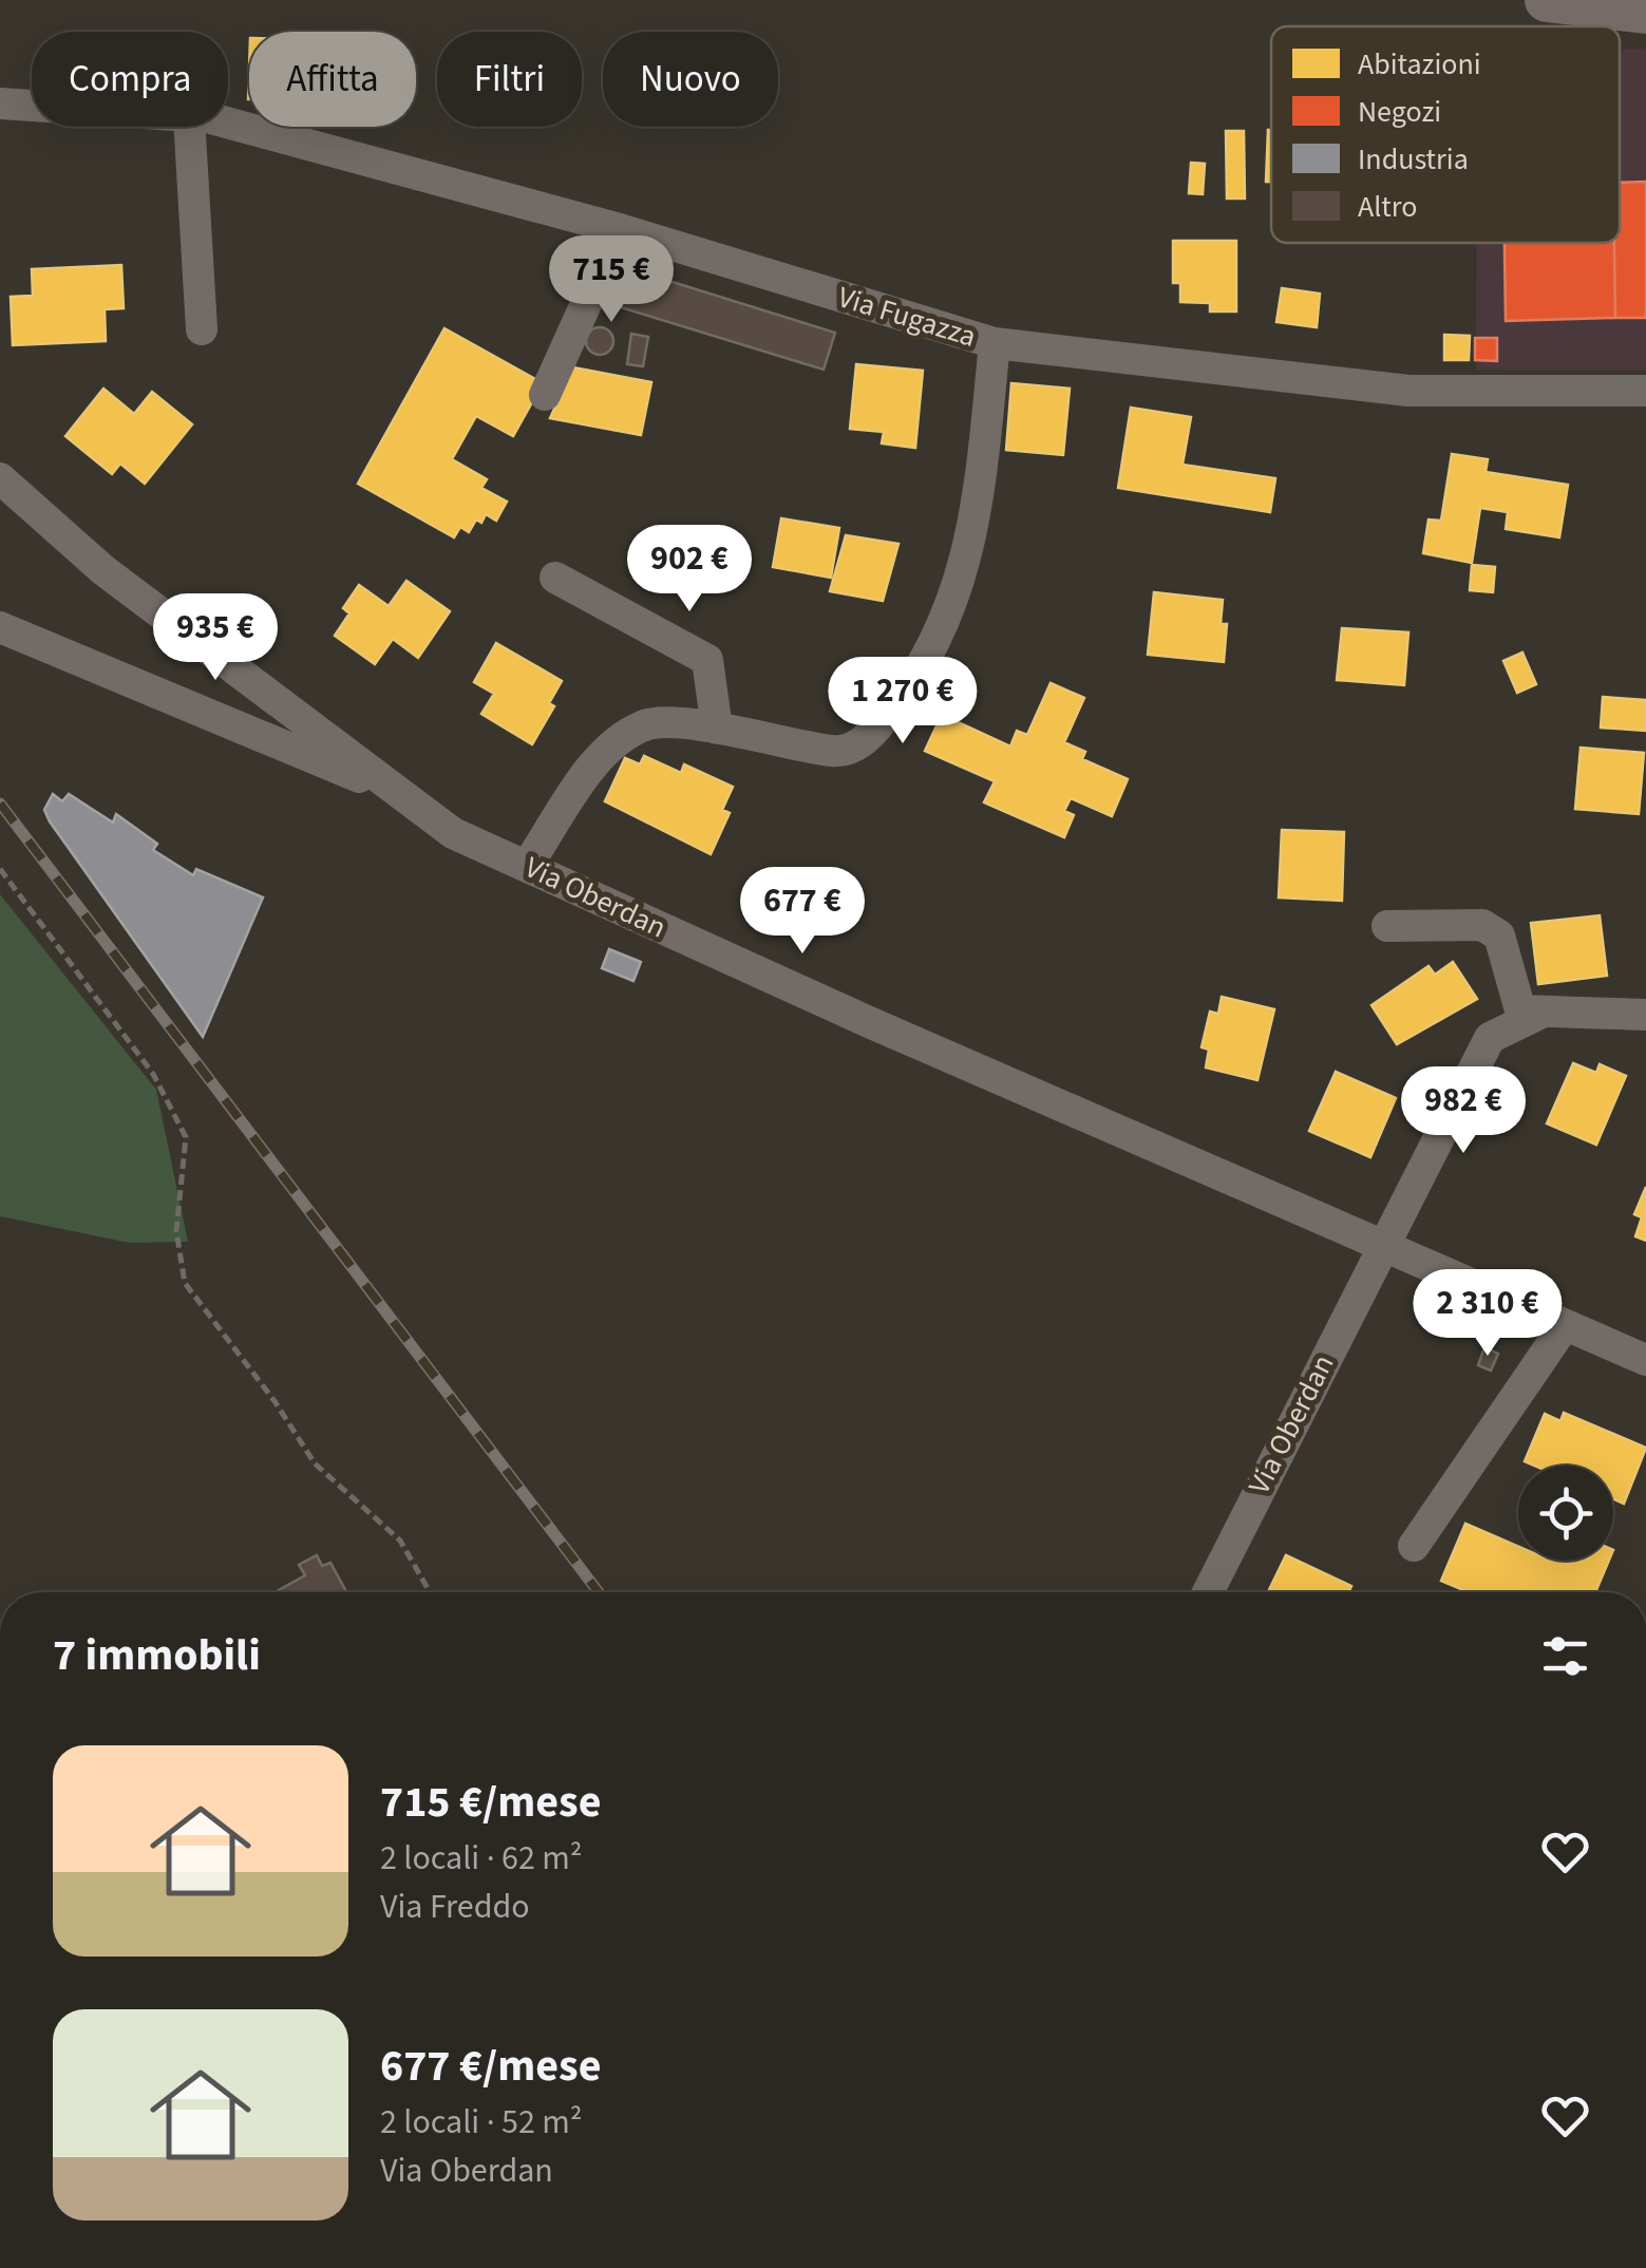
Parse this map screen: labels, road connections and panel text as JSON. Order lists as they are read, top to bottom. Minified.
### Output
{"streets":{"street":["Via Fugazza","Via Oberdan"]},"legend":["Abitazioni","Negozi","Industria","Altro"],"page":{"chip":["Compra","Affitta","Filtri","Nuovo"],"price":["715 €","902 €","935 €","1 270 €","677 €","982 €","2 310 €"],"heading":"7 immobili","list":[{"name":"715 €/mese","note":"2 locali · 62 m² · Via Freddo"},{"name":"677 €/mese","note":"2 locali · 52 m² · Via Oberdan"}]}}
